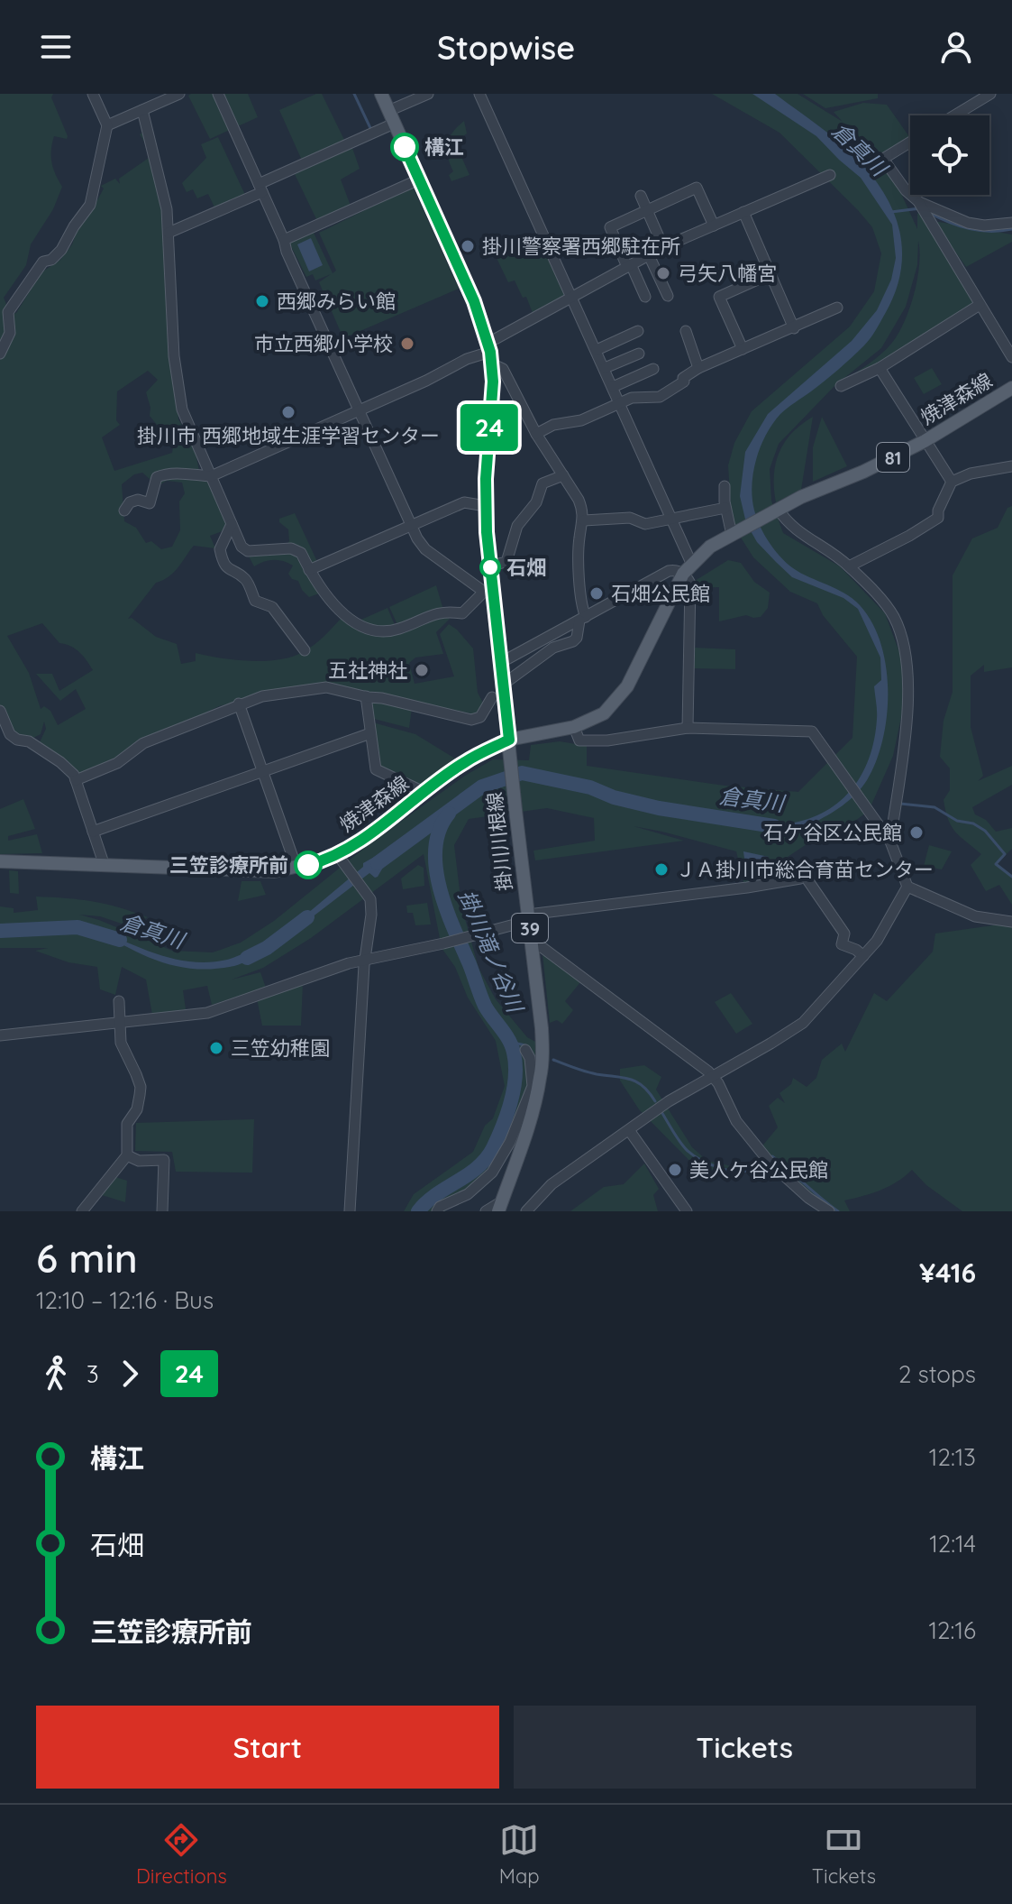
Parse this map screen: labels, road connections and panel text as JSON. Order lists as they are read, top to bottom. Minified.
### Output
{"streets":{"main road":["焼津森線","81","掛川川根線","39"]},"crossings":[["焼津森線","掛川川根線"]],"water":["倉真川","掛川滝ノ谷川"],"places":["構江","掛川警察署西郷駐在所","弓矢八幡宮","西郷みらい館","市立西郷小学校","掛川市 西郷地域生涯学習センター","石畑","石畑公民館","五社神社","石ケ谷区公民館","三笠診療所前","ＪＡ掛川市総合育苗センター","三笠幼稚園","美人ケ谷公民館"],"lines":["bus line 24"],"page":{"header":"Stopwise","on_map":"24","heading":["6 min","12:10 – 12:16 · Bus","¥416"],"legs":["3","24","2 stops"],"list":[{"name":"構江","value":"12:13"},{"name":"石畑","value":"12:14"},{"name":"三笠診療所前","value":"12:16"}],"buttons":["Start","Tickets"],"tabs":["Directions","Map","Tickets"]}}
